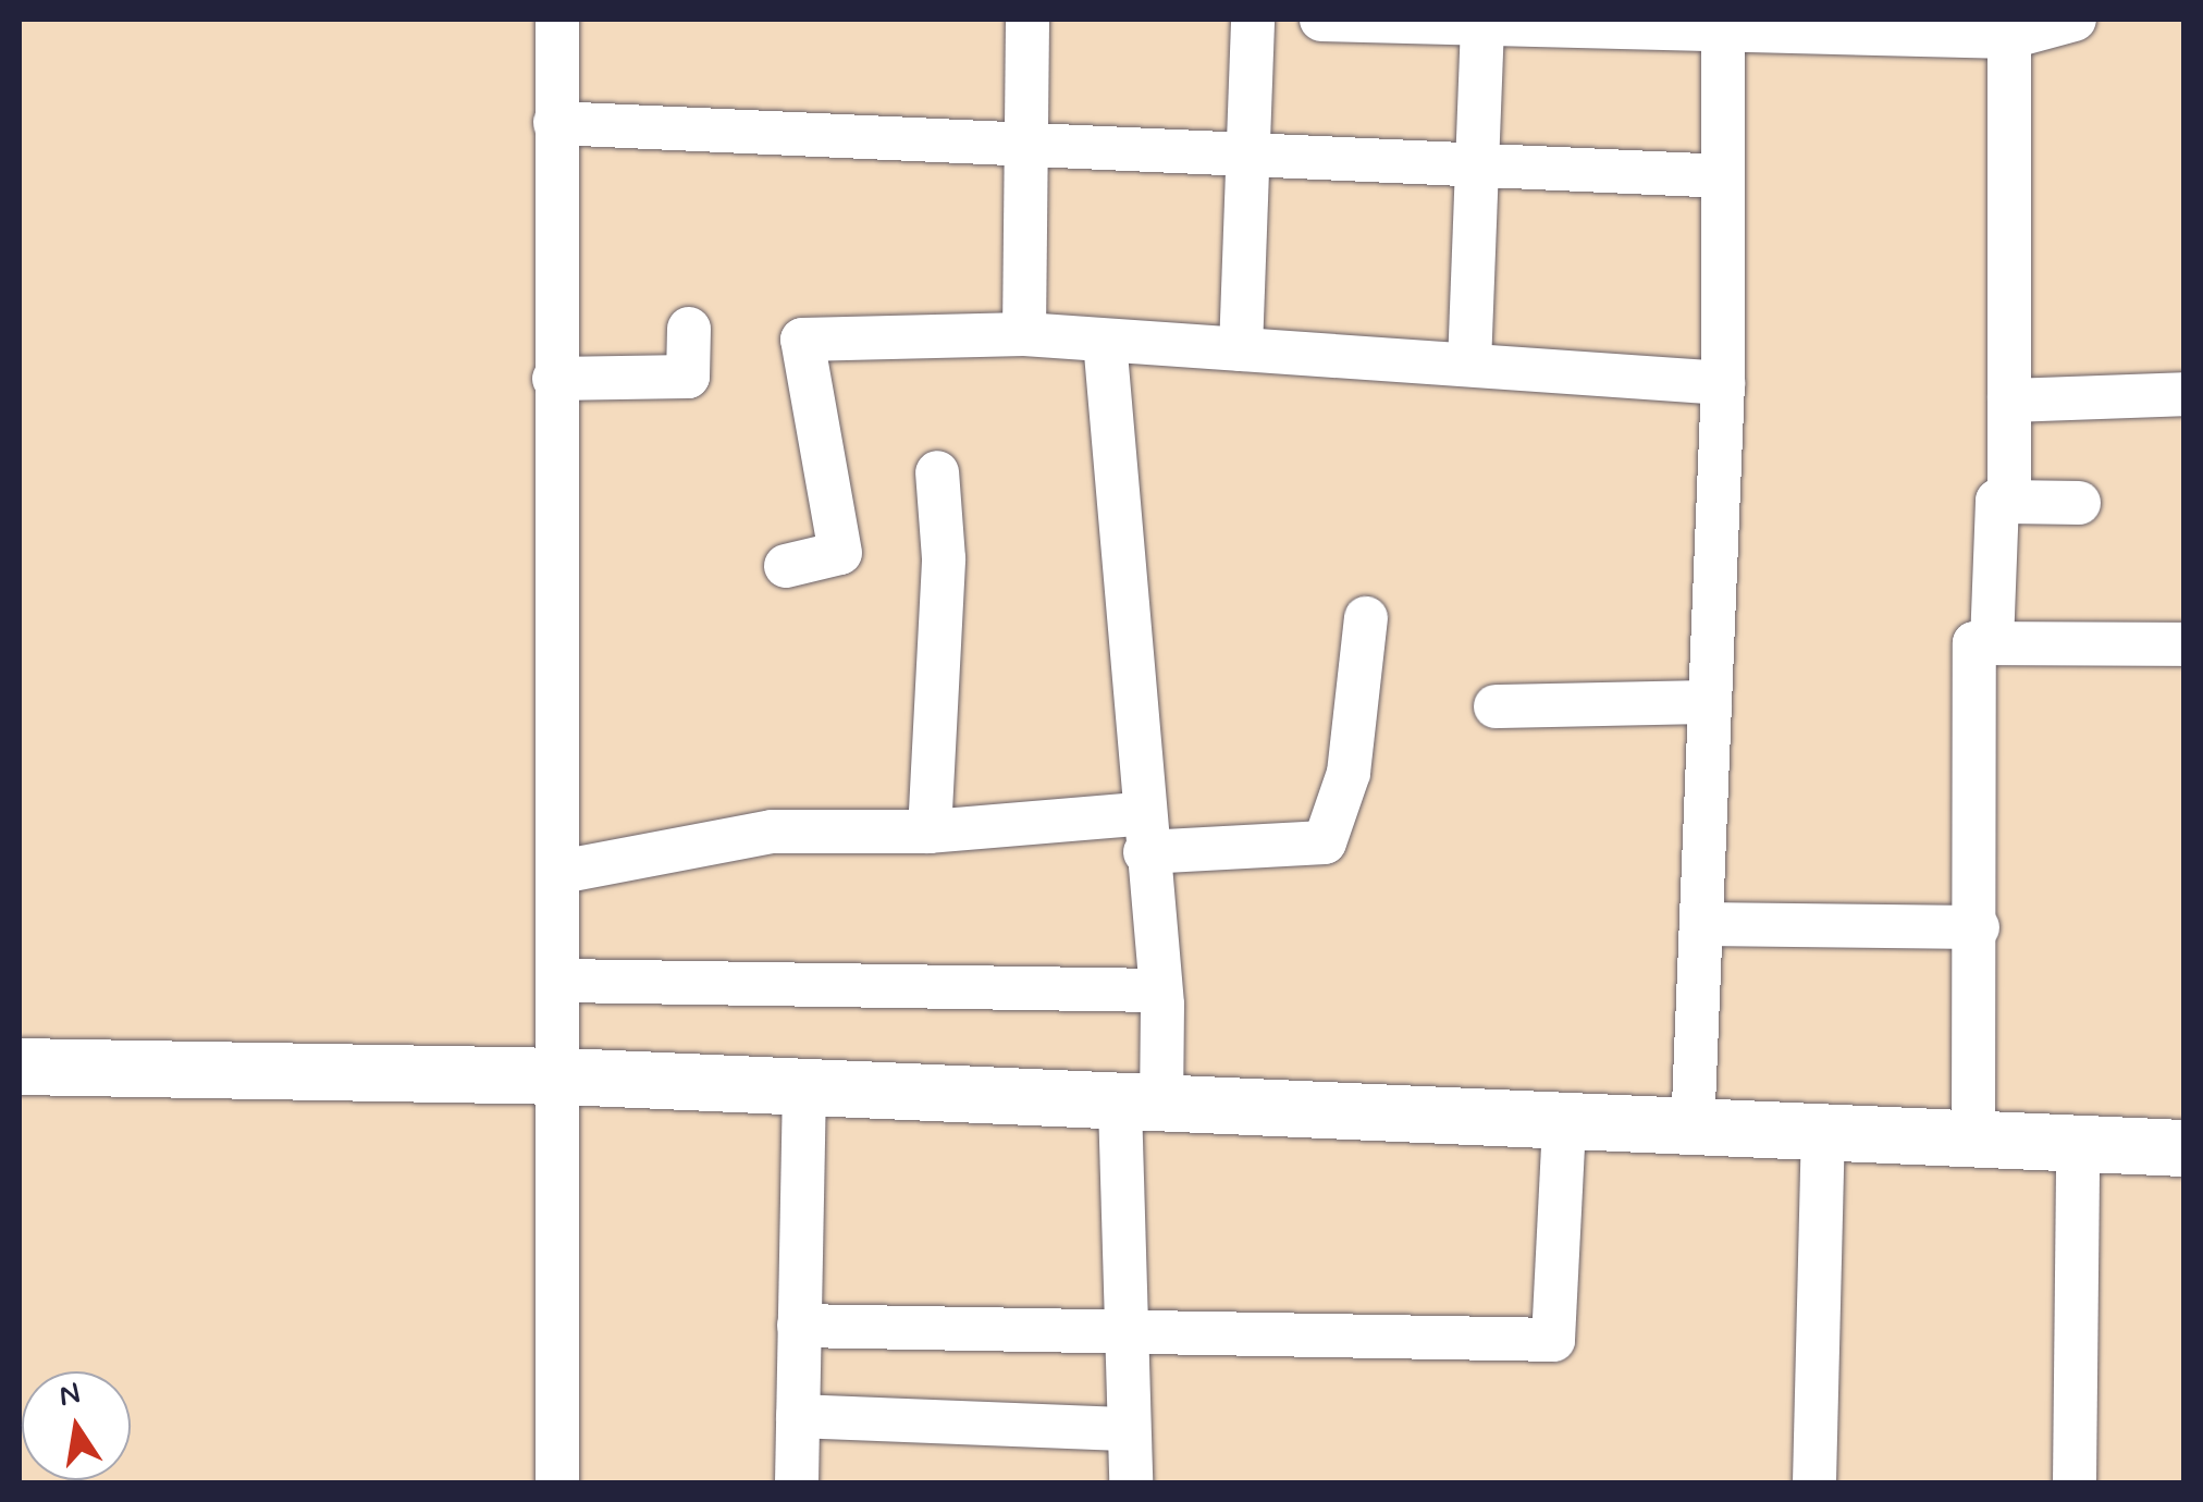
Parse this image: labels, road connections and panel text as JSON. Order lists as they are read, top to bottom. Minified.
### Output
{"north":"top"}
